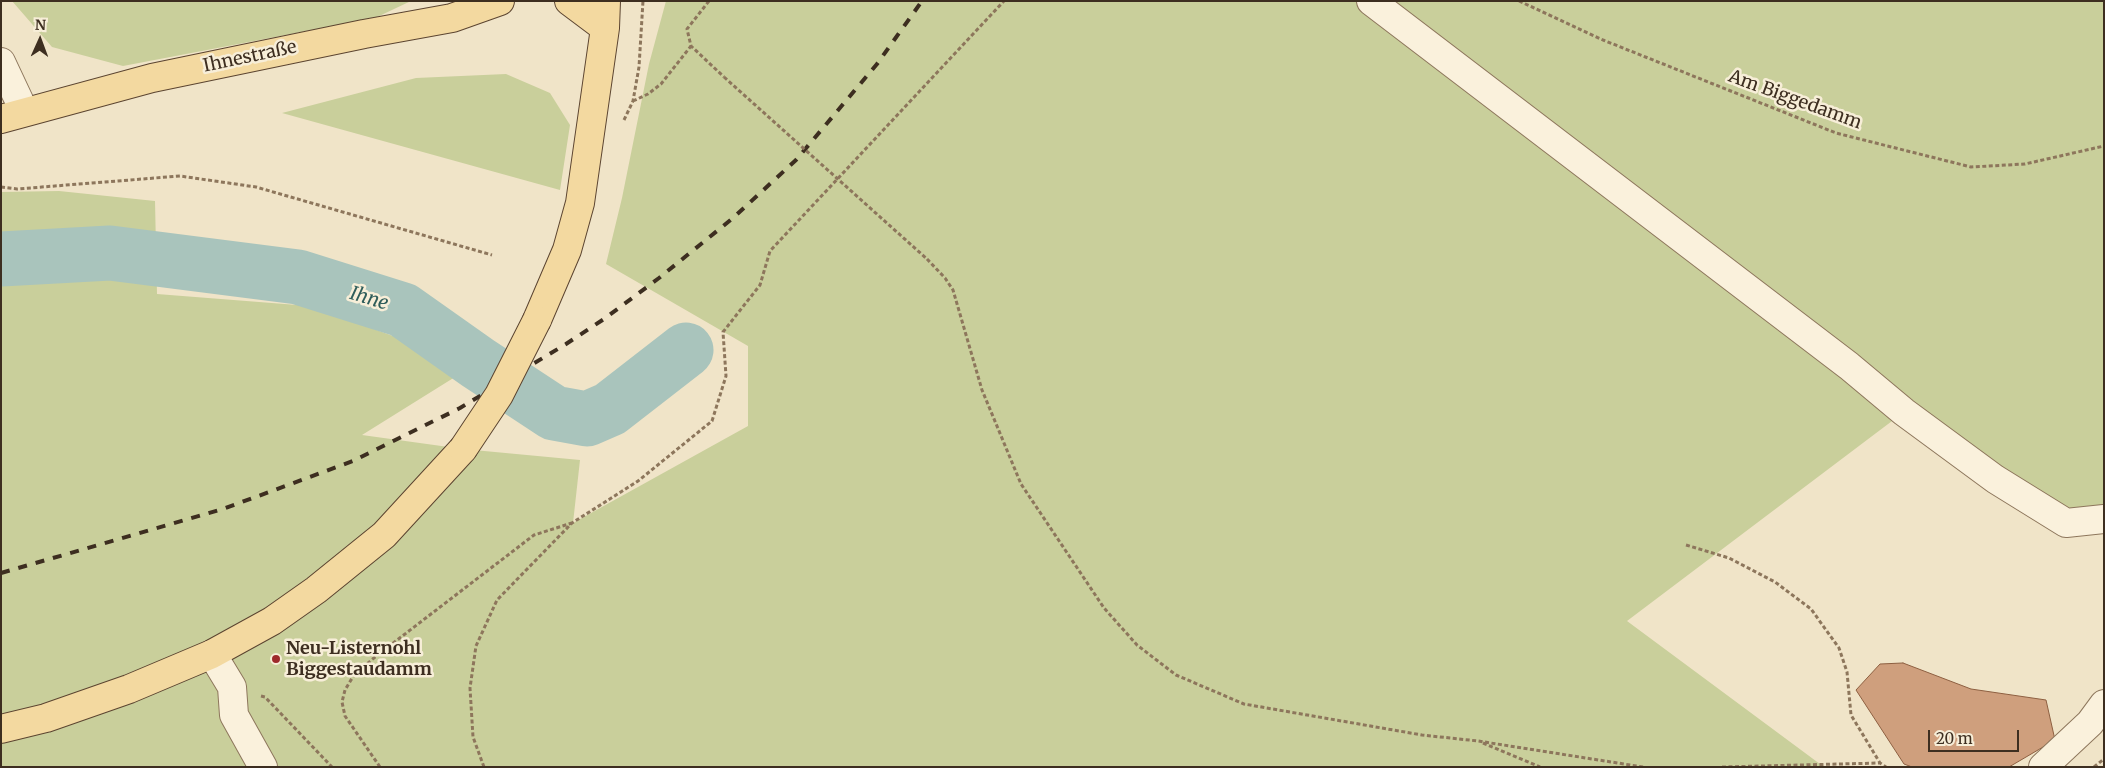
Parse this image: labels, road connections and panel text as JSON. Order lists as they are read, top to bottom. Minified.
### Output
{"streets":{"main road":["Ihnestraße"],"path":["Am Biggedamm"]},"water":["Ihne"],"places":["Neu-Listernohl Biggestaudamm"],"scale_bar":"20 m","north":"top"}
